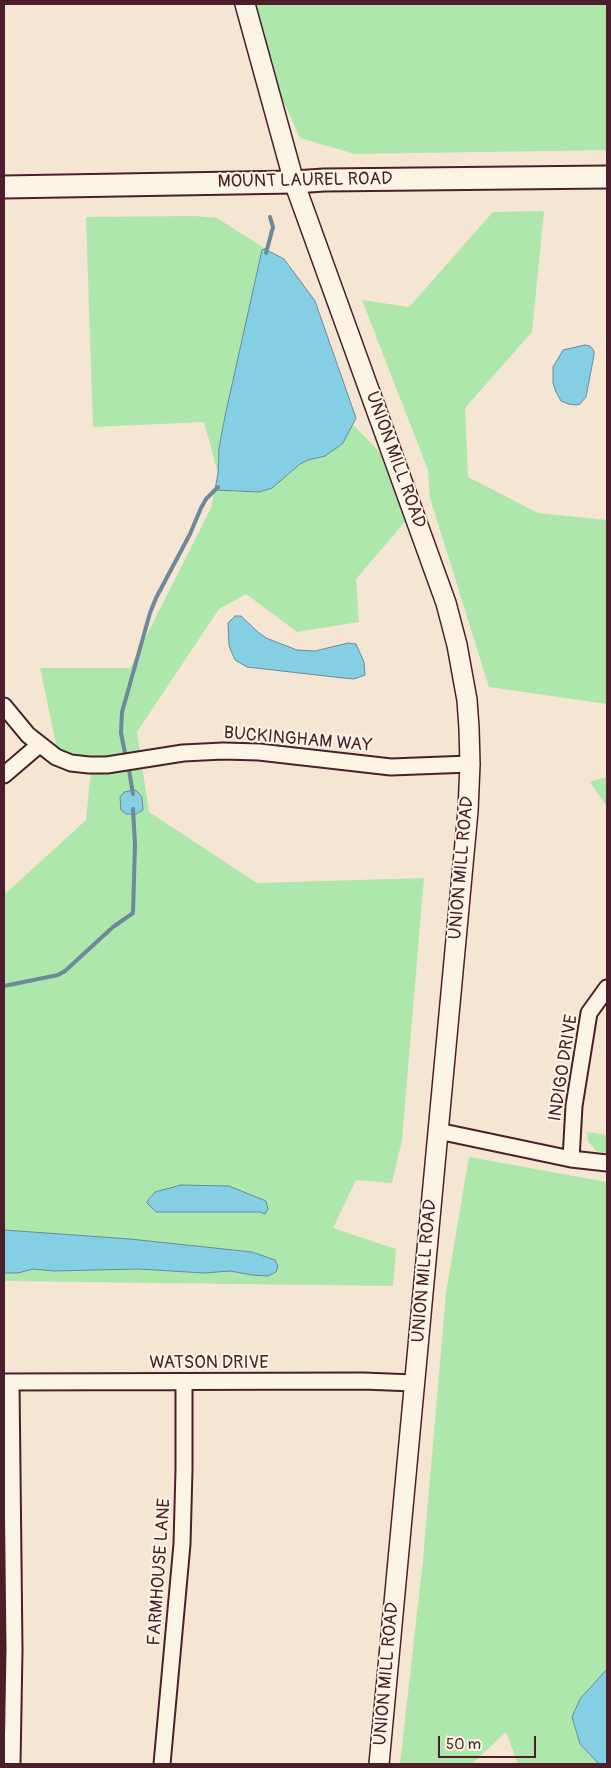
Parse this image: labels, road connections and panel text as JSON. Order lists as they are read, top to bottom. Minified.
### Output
{"streets":{"main road":["MOUNT LAUREL ROAD"],"street":["UNION MILL ROAD","BUCKINGHAM WAY","INDIGO DRIVE","WATSON DRIVE","FARMHOUSE LANE"]},"crossings":[["MOUNT LAUREL ROAD","UNION MILL ROAD"],["UNION MILL ROAD","BUCKINGHAM WAY"],["UNION MILL ROAD","WATSON DRIVE"],["WATSON DRIVE","FARMHOUSE LANE"]],"scale_bar":"50 m"}
